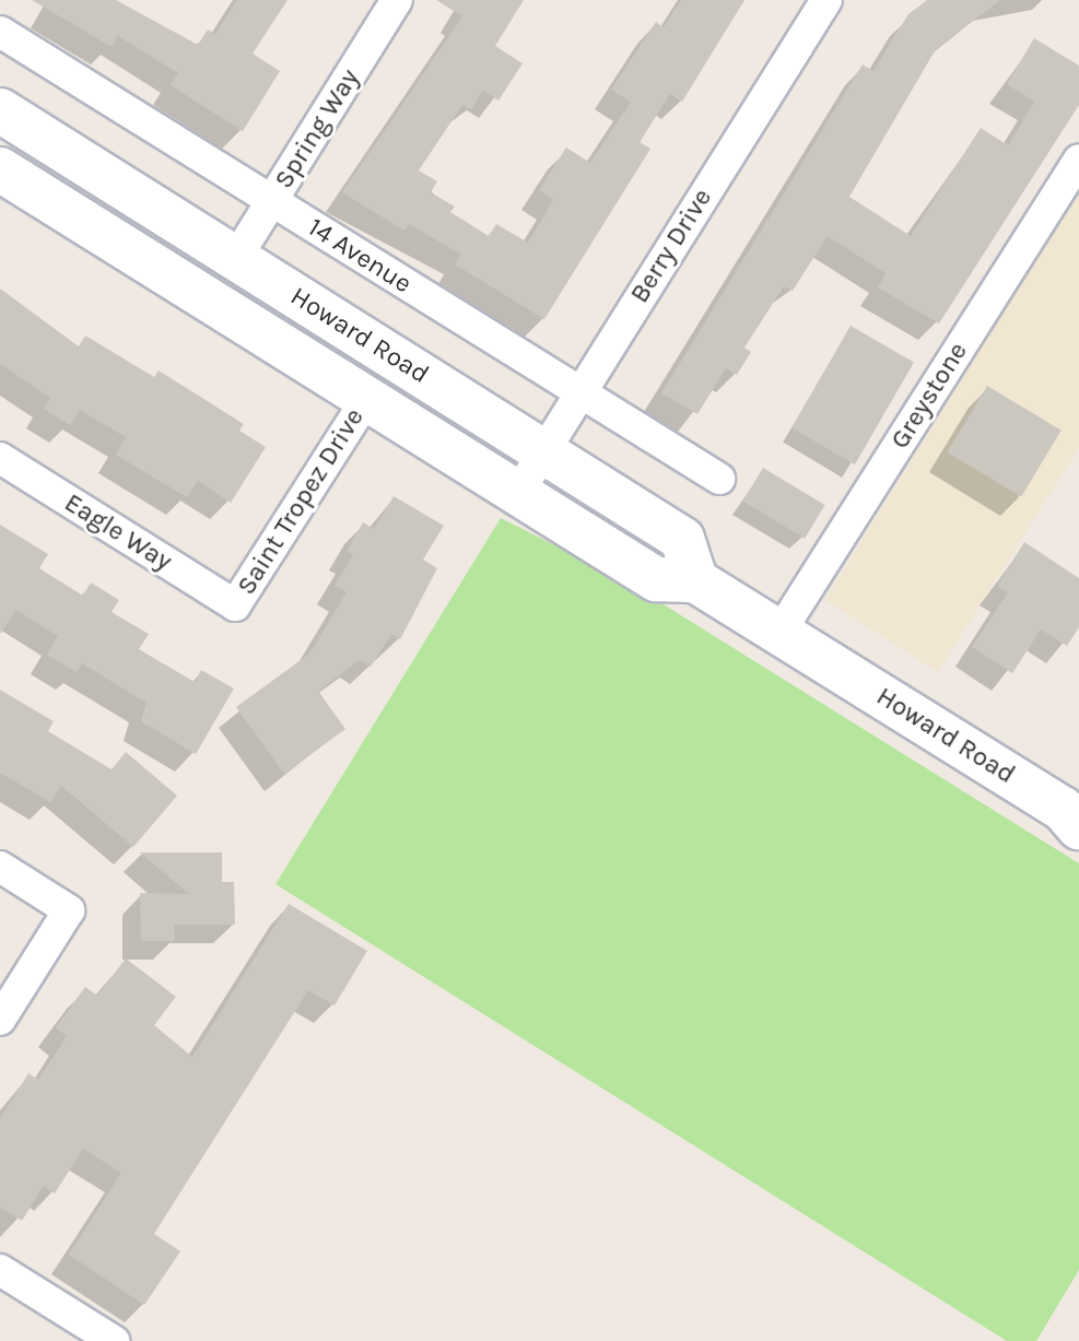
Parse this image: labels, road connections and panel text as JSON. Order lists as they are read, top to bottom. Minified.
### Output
{"streets":{"main road":["Howard Road"],"street":["Spring Way","Berry Drive","14 Avenue","Greystone","Saint Tropez Drive","Eagle Way"]},"crossings":[["Spring Way","14 Avenue"],["Spring Way","Howard Road"],["Berry Drive","14 Avenue"],["Berry Drive","Howard Road"],["Howard Road","Greystone"],["Howard Road","Saint Tropez Drive"],["Saint Tropez Drive","Eagle Way"]]}
